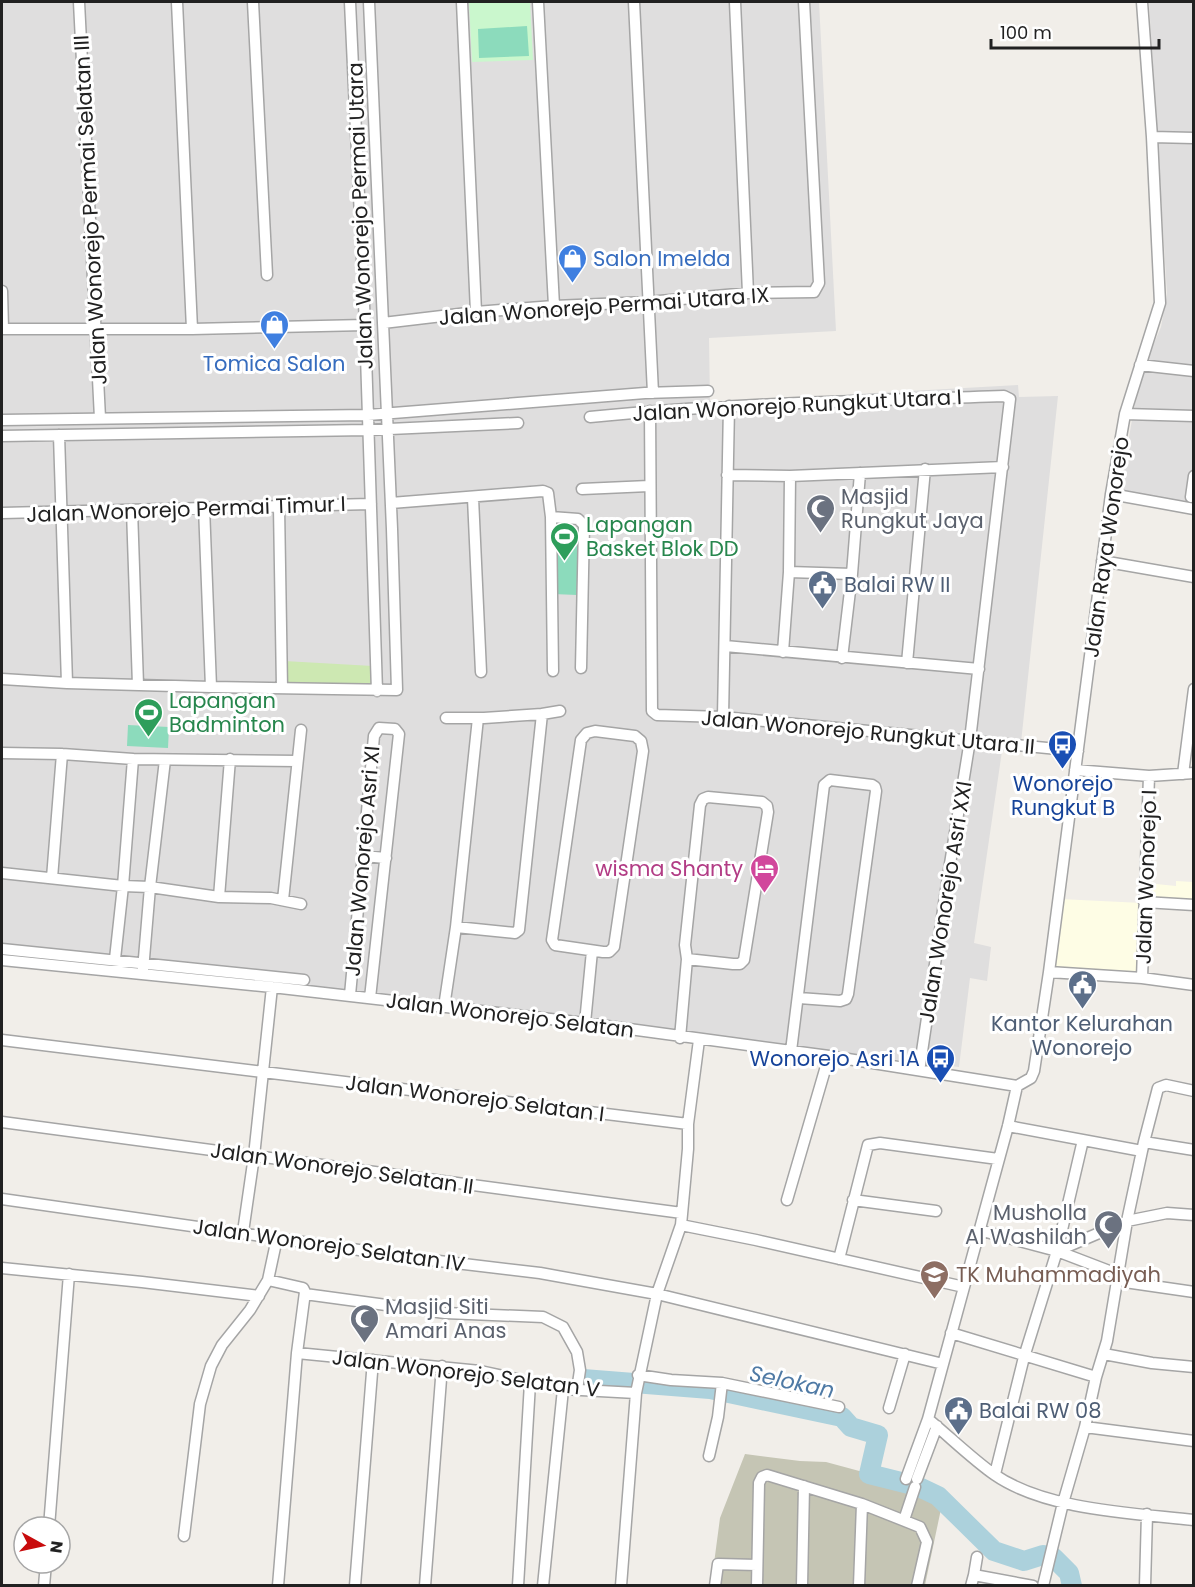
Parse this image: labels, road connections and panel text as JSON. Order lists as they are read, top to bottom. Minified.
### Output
{"streets":{"street":["Jalan Wonorejo Permai Selatan III","Jalan Wonorejo Permai Utara","Jalan Wonorejo Permai Utara IX","Jalan Wonorejo Rungkut Utara I","Jalan Wonorejo Permai Timur I","Jalan Raya Wonorejo","Jalan Wonorejo Rungkut Utara II","Jalan Wonorejo Asri XI","Jalan Wonorejo I","Jalan Wonorejo Asri XXI","Jalan Wonorejo Selatan","Jalan Wonorejo Selatan I","Jalan Wonorejo Selatan II","Jalan Wonorejo Selatan IV","Jalan Wonorejo Selatan V"]},"crossings":[["Jalan Wonorejo Permai Utara","Jalan Wonorejo Permai Utara IX"],["Jalan Wonorejo Permai Utara","Jalan Wonorejo Permai Timur I"],["Jalan Wonorejo Rungkut Utara I","Jalan Wonorejo Asri XXI"],["Jalan Raya Wonorejo","Jalan Wonorejo Rungkut Utara II"],["Jalan Raya Wonorejo","Jalan Wonorejo Selatan"],["Jalan Wonorejo Rungkut Utara II","Jalan Wonorejo Asri XXI"],["Jalan Wonorejo Asri XI","Jalan Wonorejo Selatan"]],"water":["Selokan"],"places":{"shop":["Salon Imelda","Tomica Salon"],"mosque":["Masjid Rungkut Jaya","Musholla Al Washilah","Masjid Siti Amari Anas"],"sports":["Lapangan Basket Blok DD","Lapangan Badminton"],"public building":["Balai RW II","Kantor Kelurahan Wonorejo","Balai RW 08"],"bus stop":["Wonorejo Rungkut B","Wonorejo Asri 1A"],"hotel":["wisma Shanty"],"school or university":["TK Muhammadiyah"]},"scale_bar":"100 m","north":"right"}
